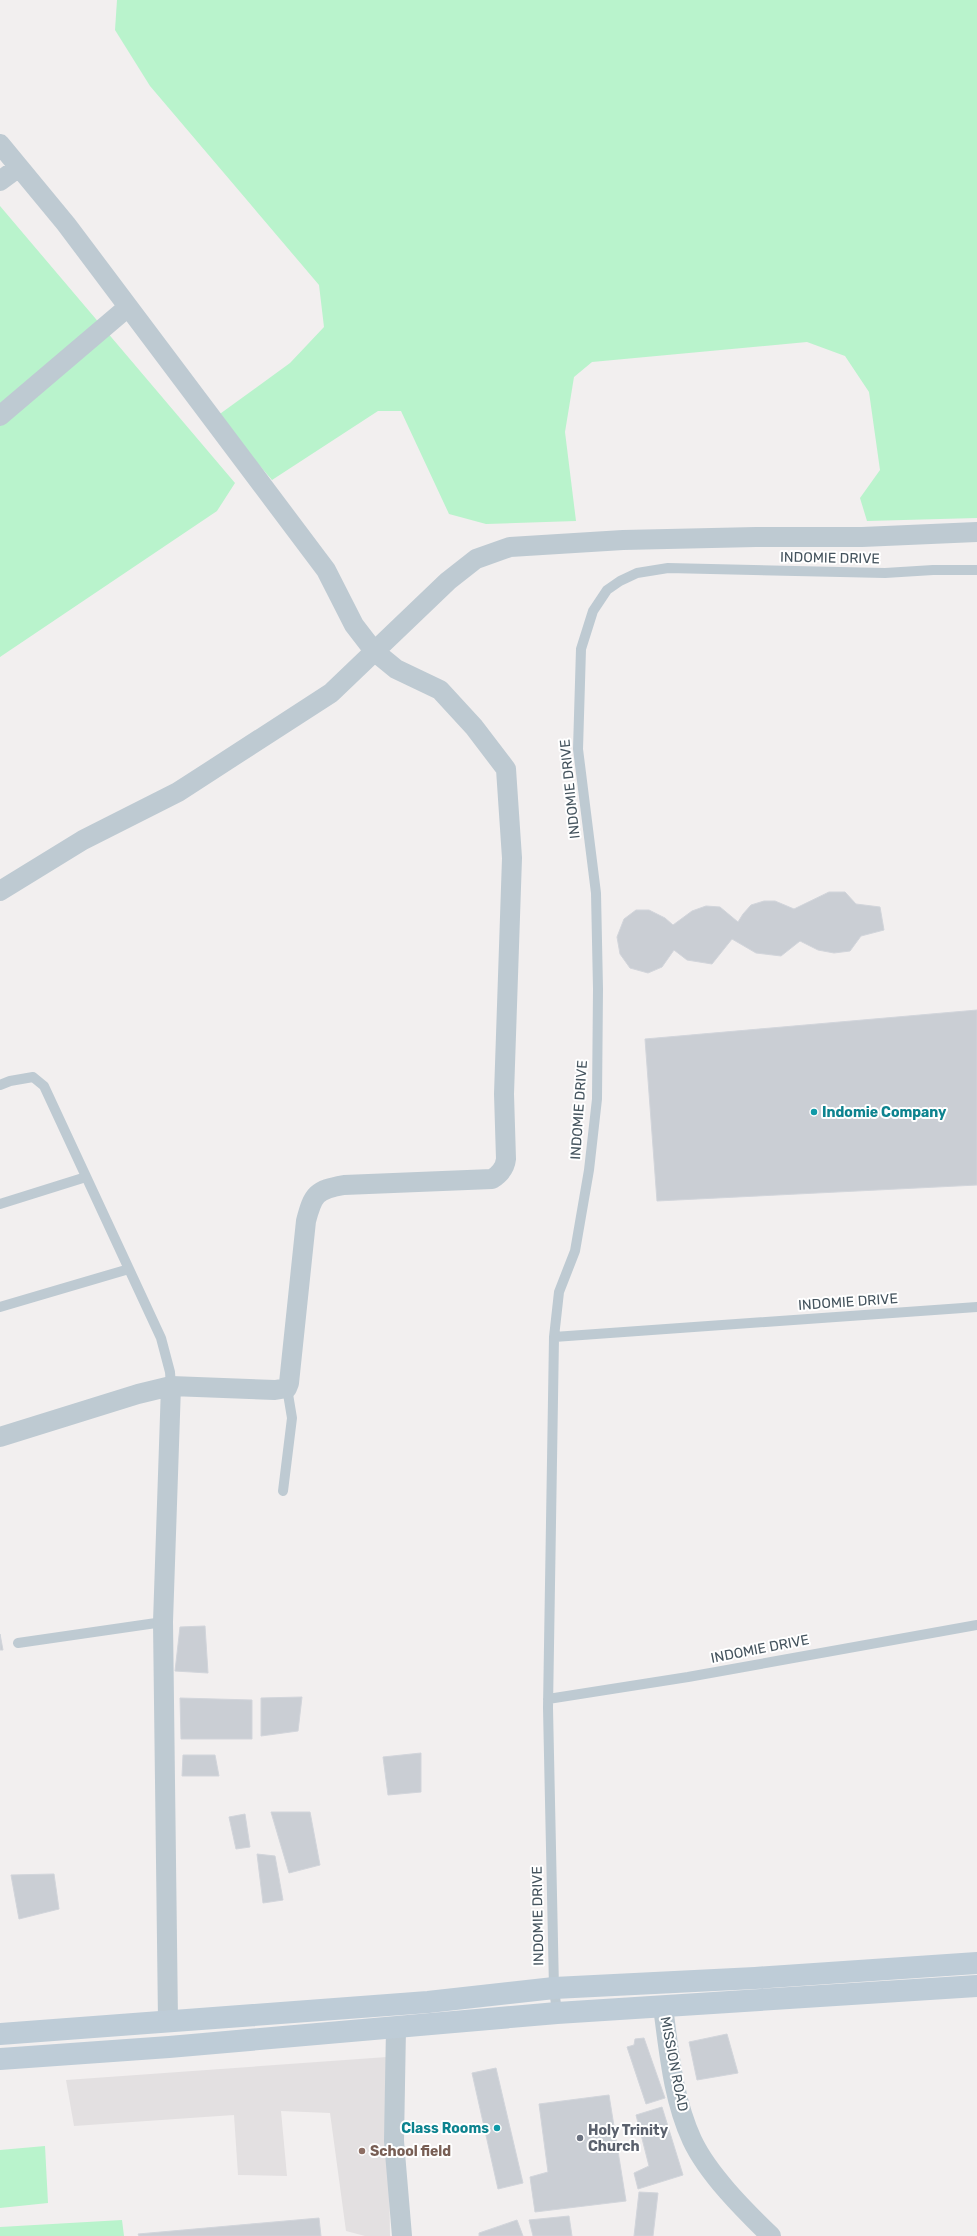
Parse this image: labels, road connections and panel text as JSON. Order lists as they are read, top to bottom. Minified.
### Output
{"streets":{"street":["MISSION ROAD"],"lane":["INDOMIE DRIVE"]},"places":["Indomie Company","Class Rooms","Holy Trinity Church","School field"]}
